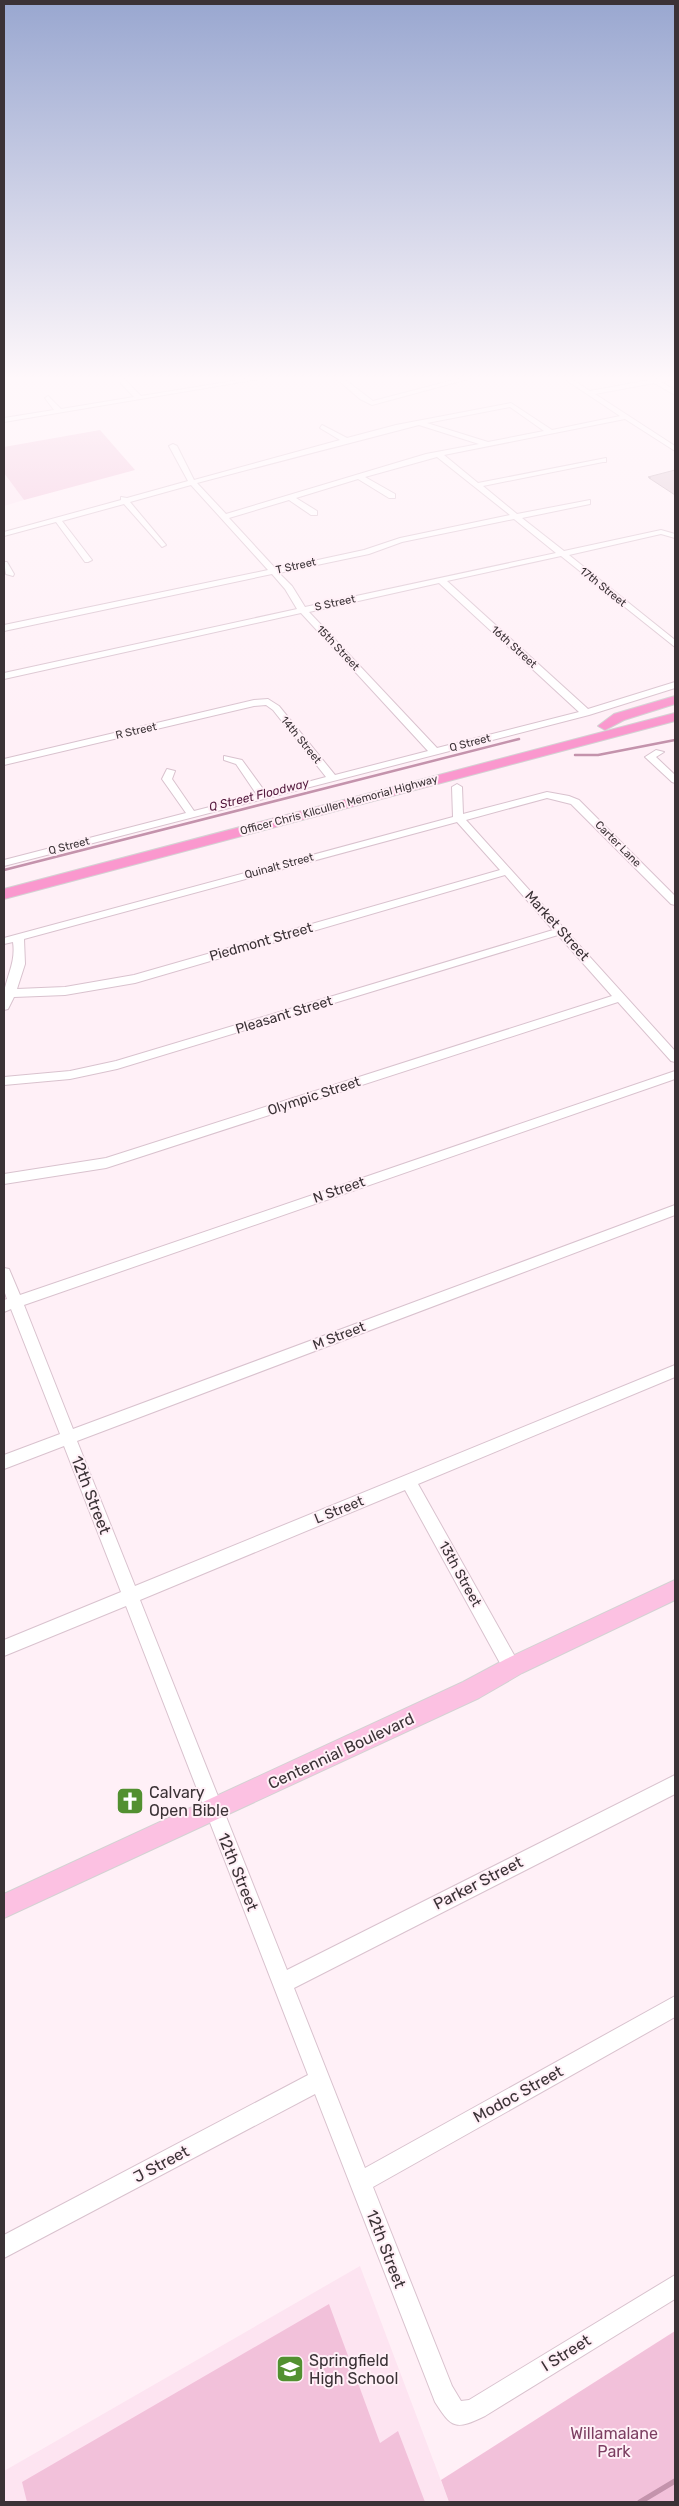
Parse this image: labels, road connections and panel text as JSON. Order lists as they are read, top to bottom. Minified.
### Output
{"streets":{"highway":["Officer Chris Kilcullen Memorial Highway"],"main road":["Centennial Boulevard"],"street":["T Street","17th Street","S Street","16th Street","15th Street","R Street","14th Street","Q Street","Carter Lane","Quinalt Street","Market Street","Piedmont Street","Pleasant Street","Olympic Street","N Street","M Street","12th Street","L Street","13th Street","Parker Street","Modoc Street","J Street","I Street"]},"crossings":[["T Street","17th Street"],["T Street","15th Street"],["17th Street","S Street"],["S Street","16th Street"],["S Street","15th Street"],["16th Street","Q Street"],["15th Street","Q Street"],["R Street","14th Street"],["14th Street","Q Street"],["Carter Lane","Quinalt Street"],["Quinalt Street","Market Street"],["Market Street","Piedmont Street"],["Market Street","Pleasant Street"],["Market Street","Olympic Street"],["N Street","12th Street"],["M Street","12th Street"],["12th Street","L Street"],["12th Street","Centennial Boulevard"],["12th Street","Parker Street"],["12th Street","Modoc Street"],["12th Street","J Street"],["12th Street","I Street"],["L Street","13th Street"],["13th Street","Centennial Boulevard"]],"water":["Q Street Floodway"],"parks":["Willamalane Park"],"places":{"church":["Calvary Open Bible"],"school or university":["Springfield High School"]}}
